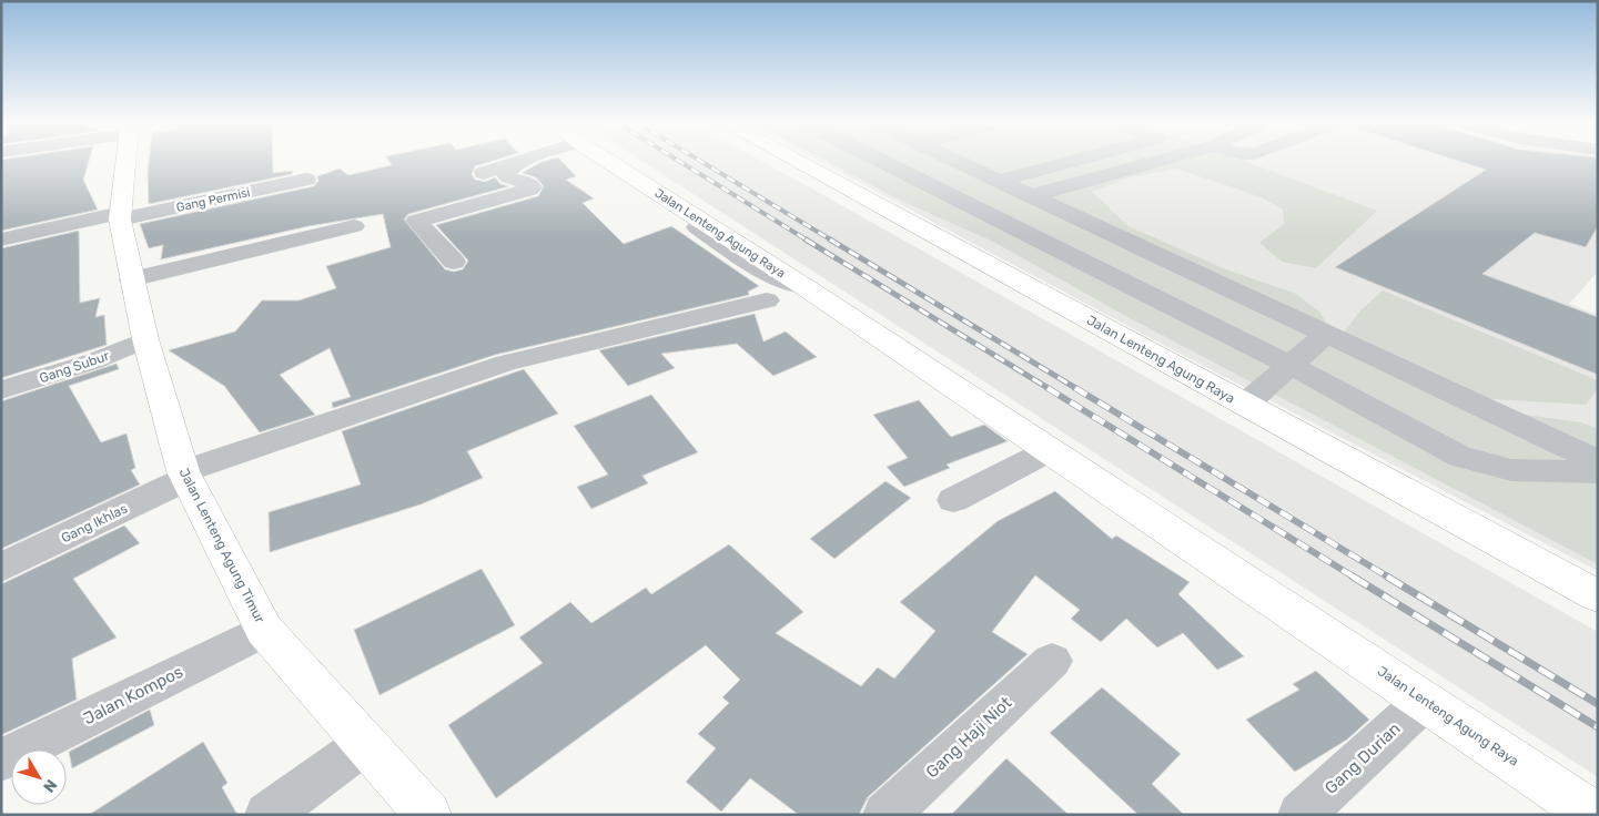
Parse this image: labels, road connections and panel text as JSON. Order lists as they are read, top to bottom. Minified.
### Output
{"streets":{"main road":["Jalan Lenteng Agung Raya","Jalan Lenteng Agung Timur"],"street":["Gang Permisi","Gang Subur","Gang Ikhlas","Jalan Kompos","Gang Haji Niot","Gang Durian"]},"crossings":[["Gang Permisi","Jalan Lenteng Agung Timur"],["Jalan Lenteng Agung Raya","Gang Durian"],["Gang Subur","Jalan Lenteng Agung Timur"],["Gang Ikhlas","Jalan Lenteng Agung Timur"],["Jalan Lenteng Agung Timur","Jalan Kompos"]],"north":"bottom right"}
